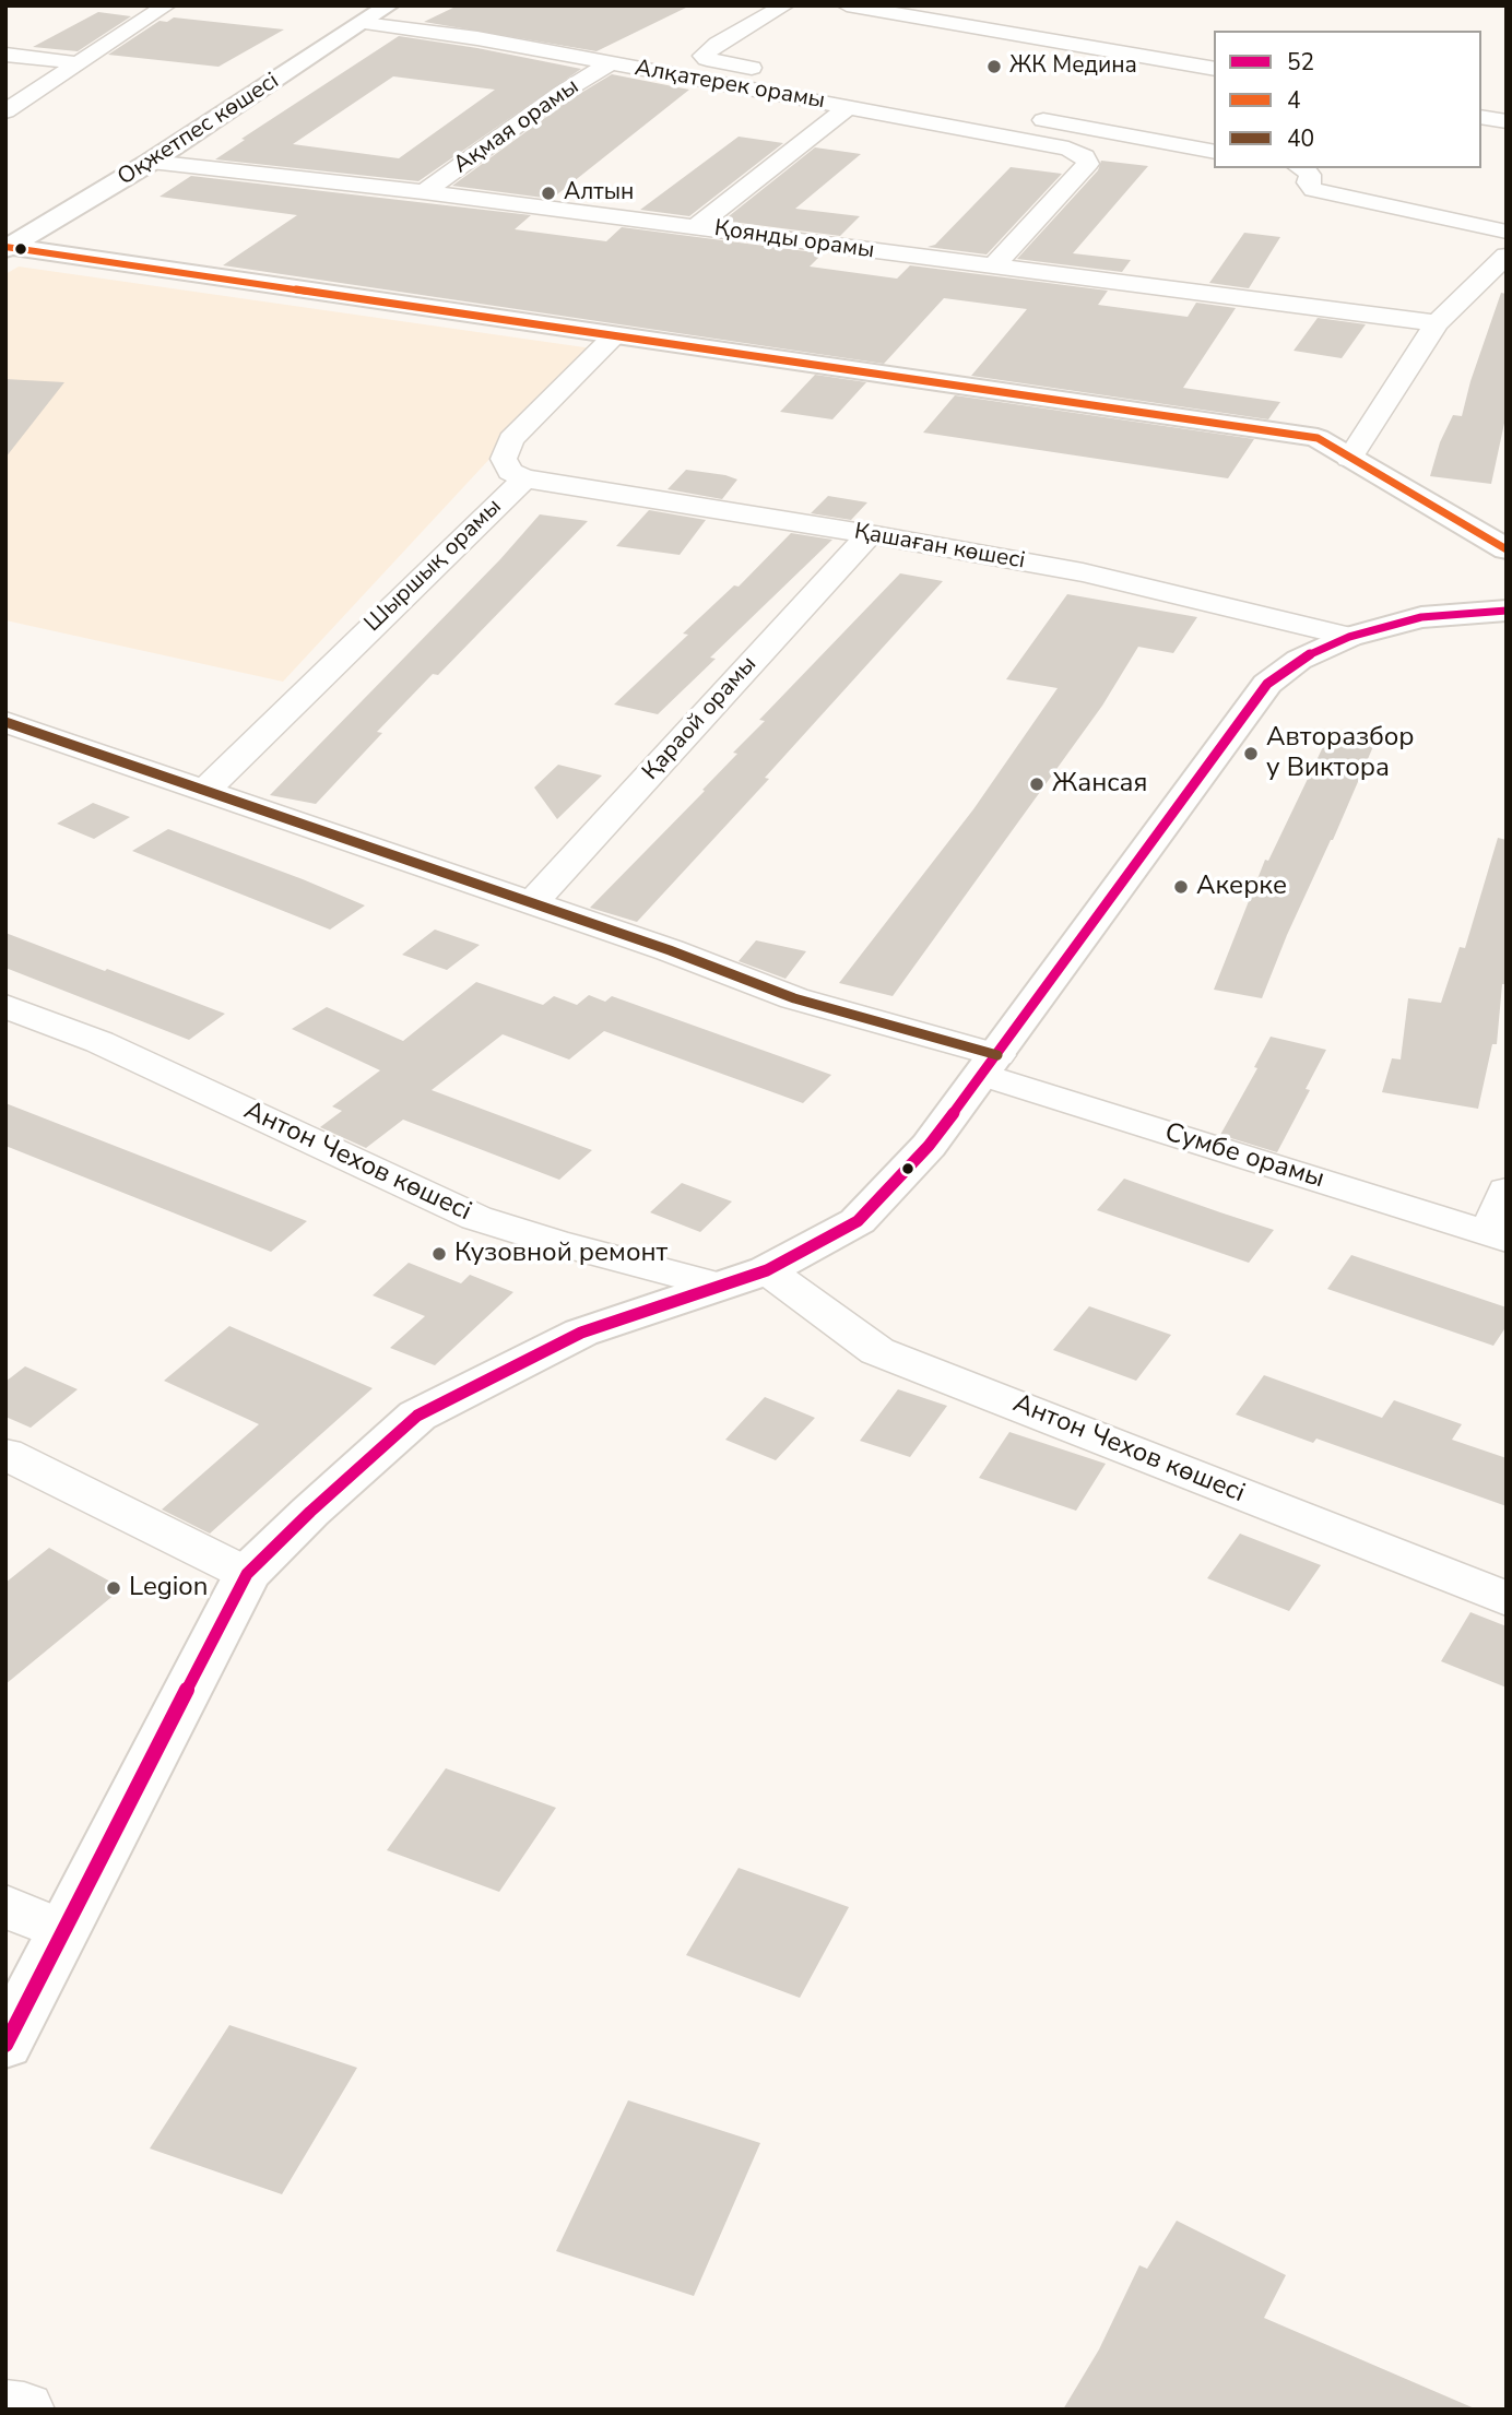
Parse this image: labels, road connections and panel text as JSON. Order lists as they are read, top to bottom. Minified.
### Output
{"streets":{"street":["Алқатерек орамы","Ақмая орамы","Оқжетпес көшесі","Қоянды орамы","Қашаған көшесі","Шыршық орамы","Қараой орамы","Сумбе орамы","Антон Чехов көшесі"]},"crossings":[["Алқатерек орамы","Ақмая орамы"],["Алқатерек орамы","Оқжетпес көшесі"],["Алқатерек орамы","Қоянды орамы"],["Ақмая орамы","Қоянды орамы"],["Оқжетпес көшесі","Қоянды орамы"],["Қашаған көшесі","Шыршық орамы"],["Қашаған көшесі","Қараой орамы"],["Шыршық орамы","Сумбе орамы"],["Қараой орамы","Сумбе орамы"]],"places":["ЖК Медина","Алтын","Авторазбор у Виктора","Жансая","Акерке","Кузовной ремонт","Legion"],"lines":["transit line 4","transit line 52","transit line 40"],"legend":["52","4","40"]}
